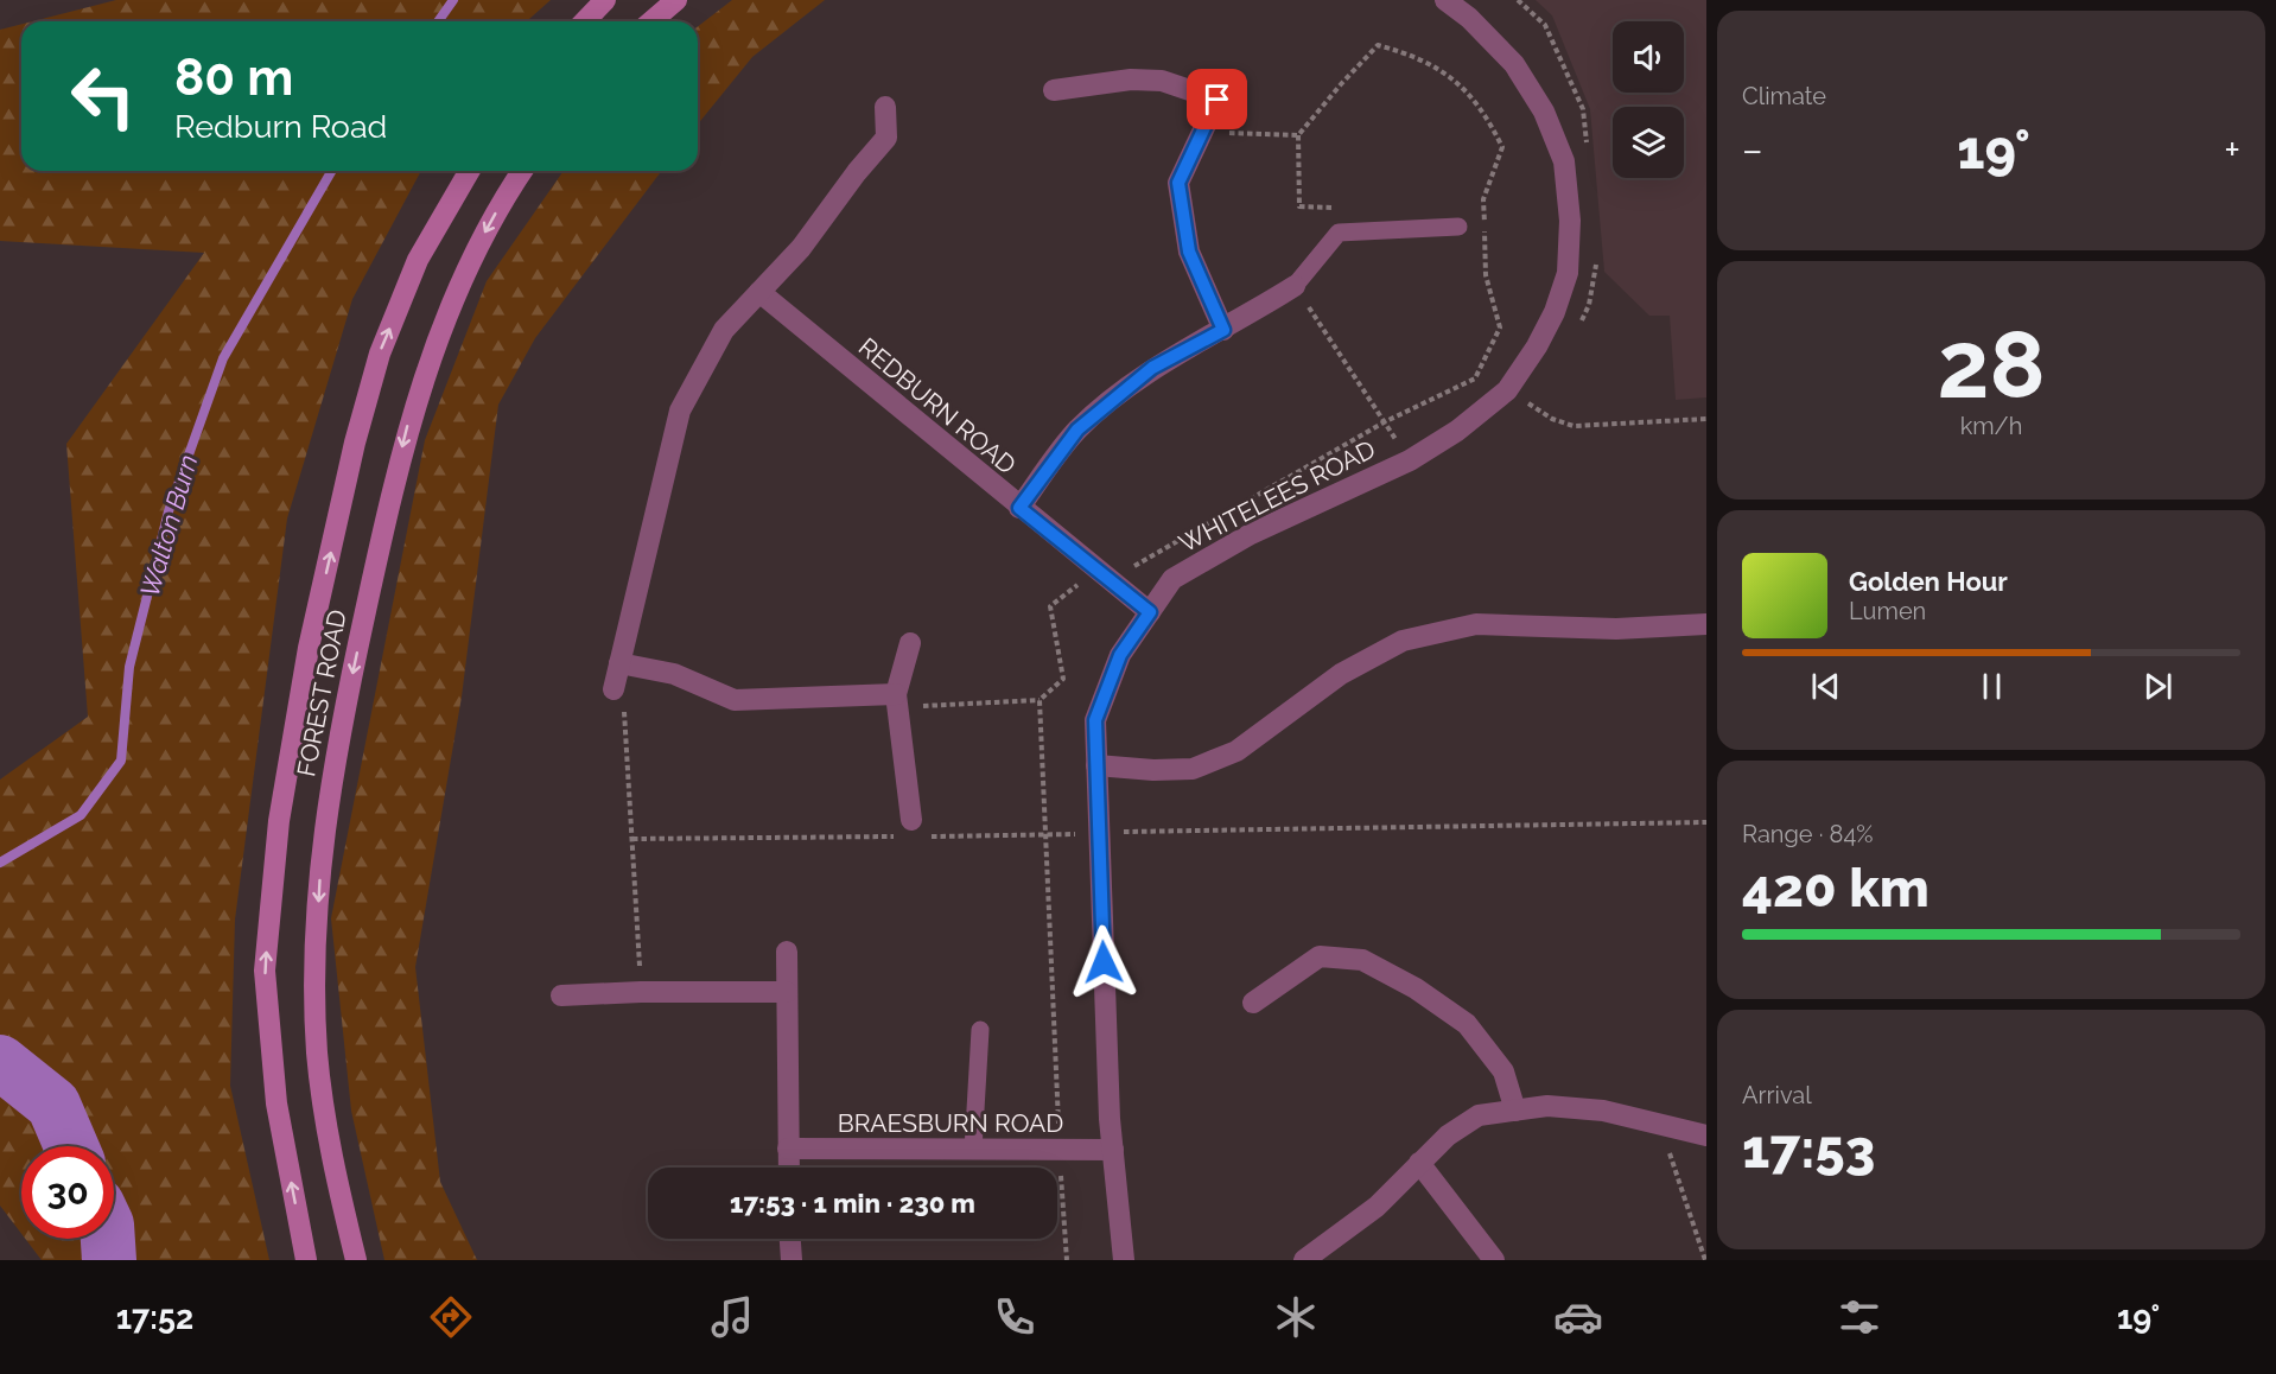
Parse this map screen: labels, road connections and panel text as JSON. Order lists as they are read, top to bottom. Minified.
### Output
{"streets":{"street":["REDBURN ROAD","WHITELEES ROAD","FOREST ROAD","BRAESBURN ROAD"]},"crossings":[["REDBURN ROAD","WHITELEES ROAD"],["WHITELEES ROAD","BRAESBURN ROAD"]],"water":["Walton Burn"],"page":{"tile":["Climate",["28","km/h"],["Range · 84%","420 km"],["Arrival","17:53"]],"turn":["80 m","Redburn Road"],"heat":["−","19°","+"],"song":["Golden Hour","Lumen"],"limit":"30","trip":"17:53 · 1 min · 230 m","tabs":["17:52","19°"]}}
